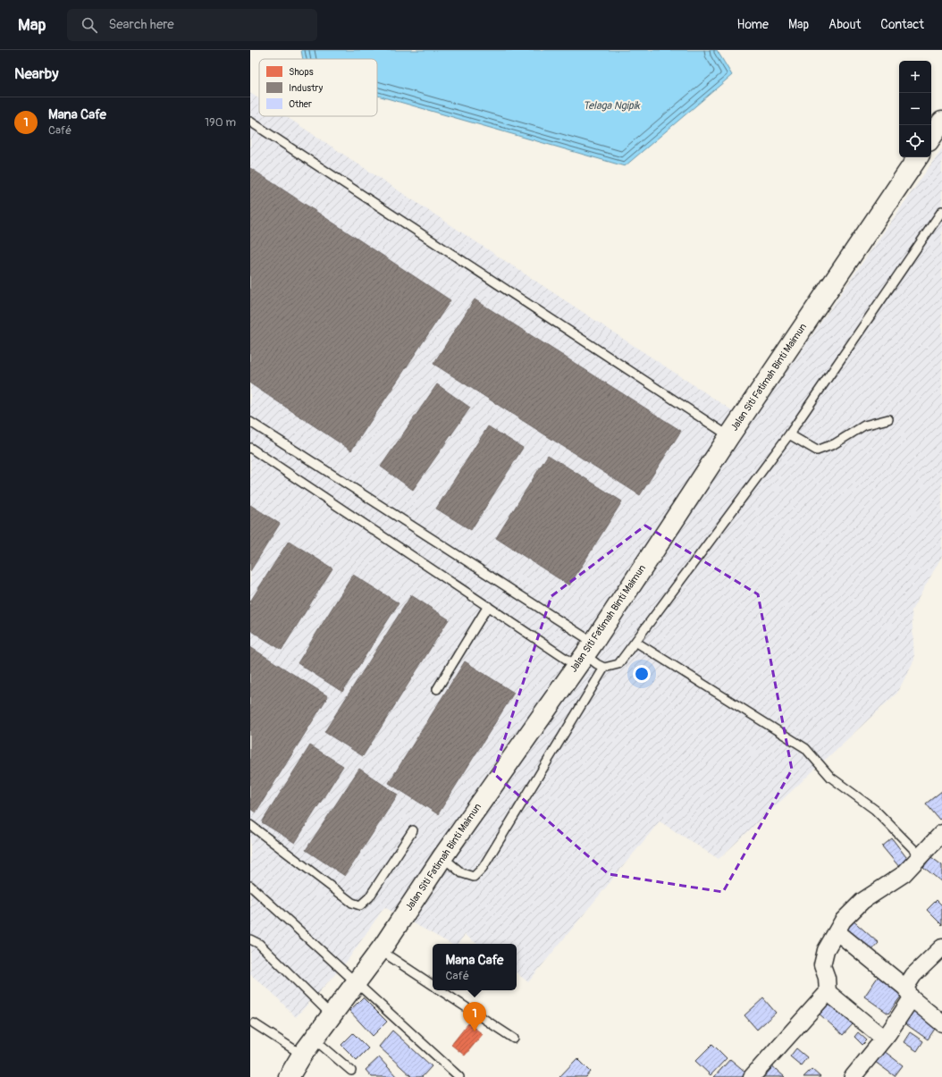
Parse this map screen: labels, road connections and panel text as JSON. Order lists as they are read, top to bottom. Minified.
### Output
{"streets":{"street":["Jalan Siti Fatimah Binti Maimun"]},"water":["Telaga Ngipik"],"legend":["Shops","Industry","Other"],"page":{"header":"Map","search":"Search here","nav":["Home","Map","About","Contact"],"heading":"Nearby","map_buttons":["+","−"],"list":[{"mark":"1","name":"Mana Cafe","note":"Café","value":"190 m"}],"popup":["Mana Cafe","Café"],"pins":"1"}}
